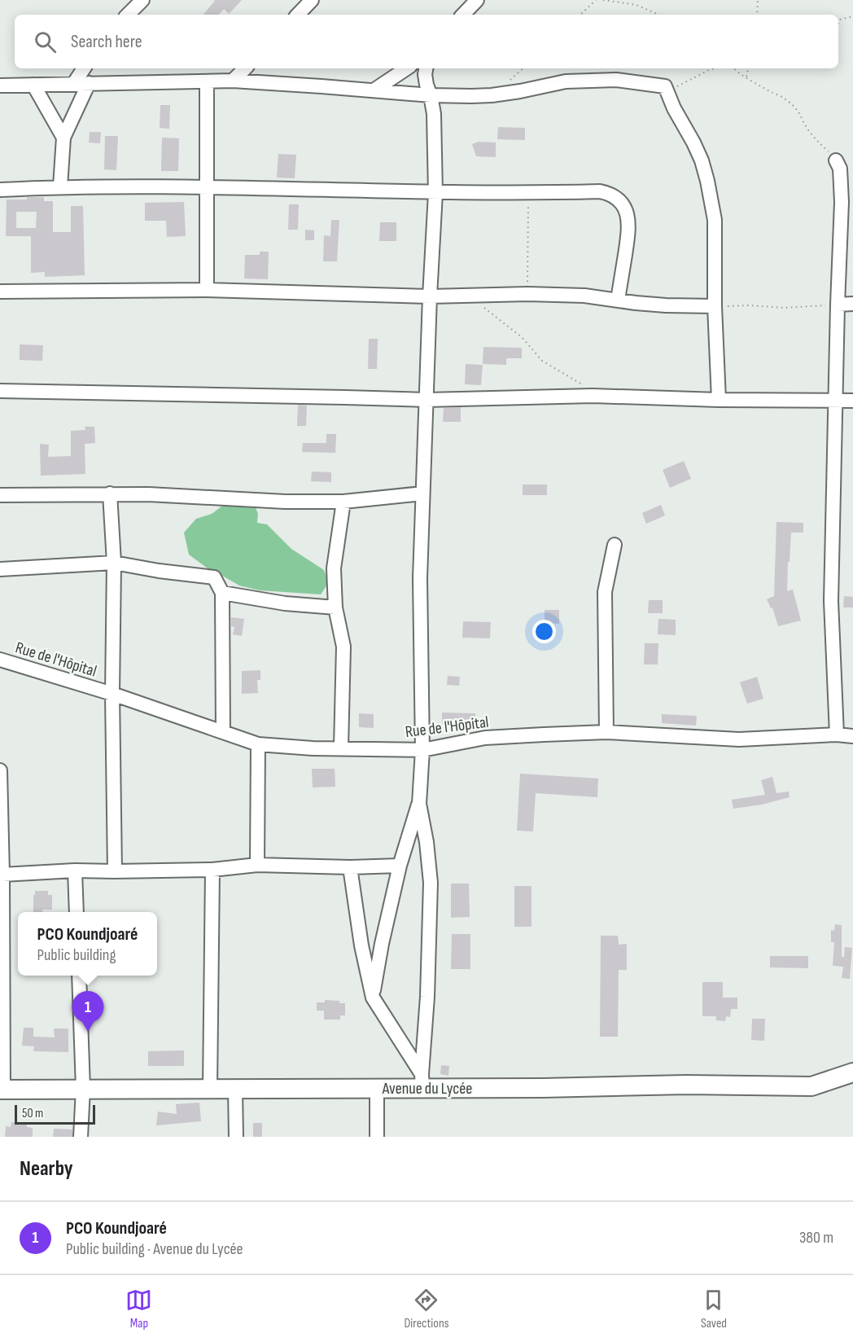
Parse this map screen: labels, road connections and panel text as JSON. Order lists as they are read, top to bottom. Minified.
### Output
{"streets":{"main road":["Avenue du Lycée"],"street":["Rue de l'Hôpital"]},"scale_bar":"50 m","page":{"search":"Search here","popup":["PCO Koundjoaré","Public building"],"pins":"1","scale":"50 m","heading":"Nearby","list":[{"mark":"1","name":"PCO Koundjoaré","note":"Public building · Avenue du Lycée","value":"380 m"}],"nav":["Map","Directions","Saved"]}}
